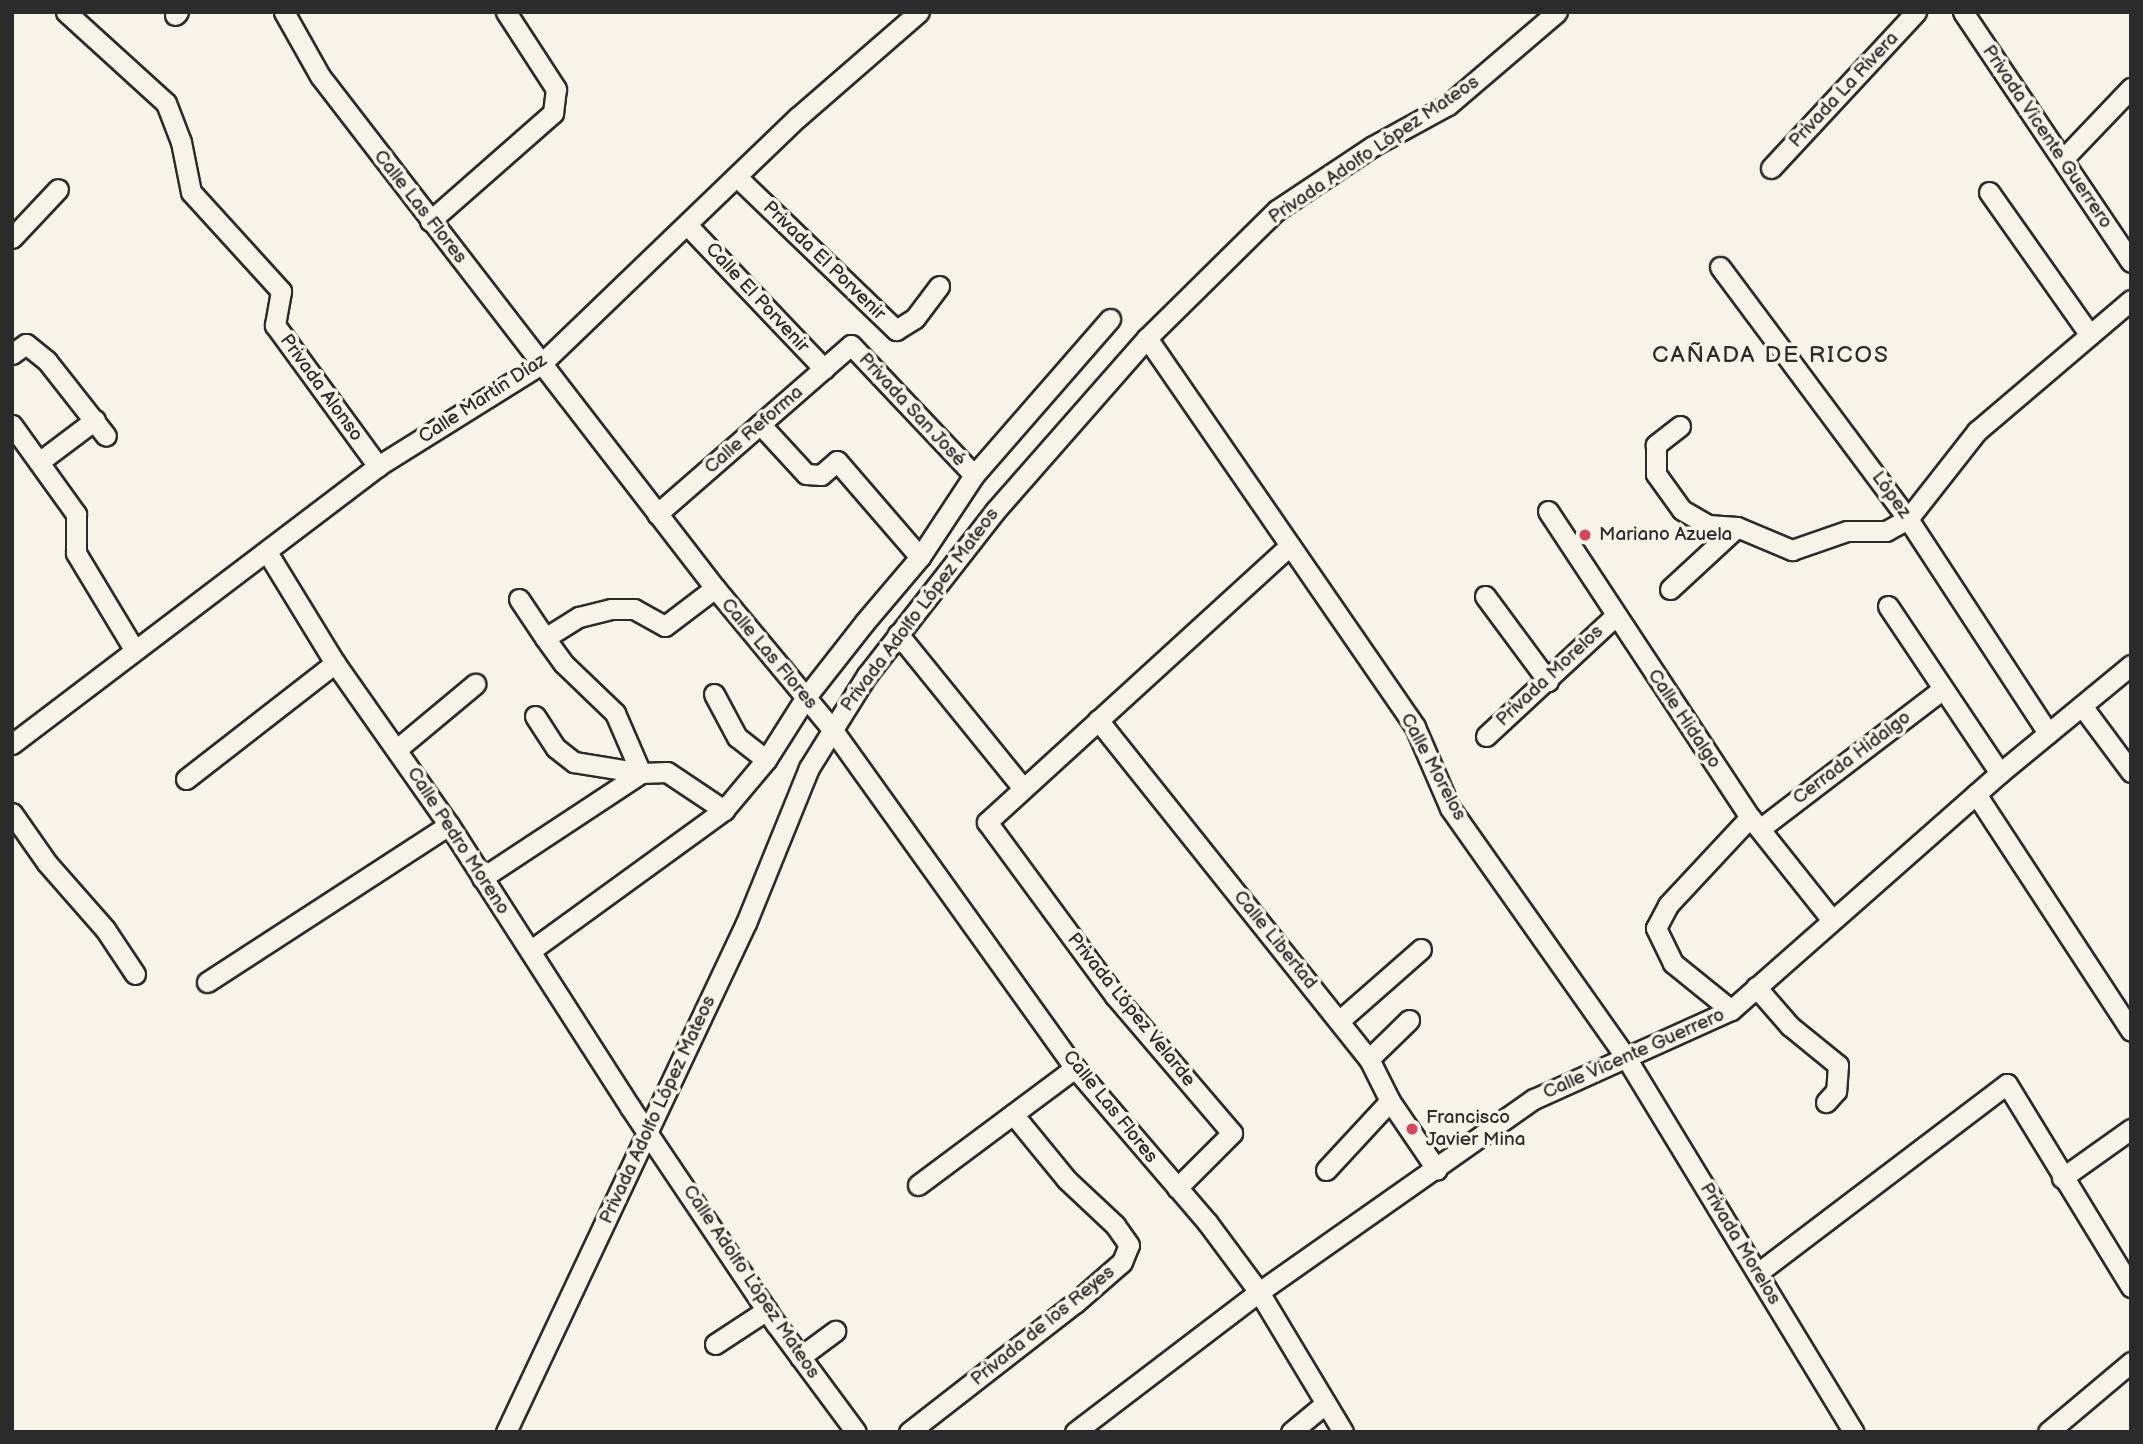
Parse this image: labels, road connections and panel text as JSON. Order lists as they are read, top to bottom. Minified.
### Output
{"streets":{"street":["Privada La Rivera","Privada Vicente Guerrero","Privada Adolfo López Mateos","Calle Las Flores","Privada El Porvenir","Calle El Porvenir","Privada Alonso","Calle Martín Díaz","Privada San José","Calle Reforma","López","Privada Morelos","Calle Hidalgo","Cerrada Hidalgo","Calle Morelos","Calle Pedro Moreno","Calle Libertad","Privada López Velarde","Calle Vicente Guerrero","Calle Adolfo López Mateos","Privada de los Reyes"]},"crossings":[["Privada Adolfo López Mateos","Calle Las Flores"],["Privada Adolfo López Mateos","Calle Morelos"],["Privada Adolfo López Mateos","Calle Pedro Moreno"],["Privada Adolfo López Mateos","Calle Adolfo López Mateos"],["Calle Las Flores","Calle Martín Díaz"],["Calle Las Flores","Calle Reforma"],["Calle Las Flores","Privada López Velarde"],["Calle Las Flores","Calle Vicente Guerrero"],["Privada El Porvenir","Calle Martín Díaz"],["Calle El Porvenir","Calle Martín Díaz"],["Calle El Porvenir","Calle Reforma"],["Privada Alonso","Calle Martín Díaz"],["Calle Martín Díaz","Calle Pedro Moreno"],["Privada San José","Calle Reforma"],["López","Calle Vicente Guerrero"],["Privada Morelos","Calle Hidalgo"],["Privada Morelos","Calle Morelos"],["Privada Morelos","Calle Vicente Guerrero"],["Calle Hidalgo","Cerrada Hidalgo"],["Calle Hidalgo","Calle Vicente Guerrero"],["Cerrada Hidalgo","Calle Vicente Guerrero"],["Calle Morelos","Calle Vicente Guerrero"],["Calle Pedro Moreno","Calle Adolfo López Mateos"],["Calle Libertad","Calle Vicente Guerrero"]],"districts":["CAÑADA DE RICOS"],"places":["Mariano Azuela","Francisco Javier Mina"]}
